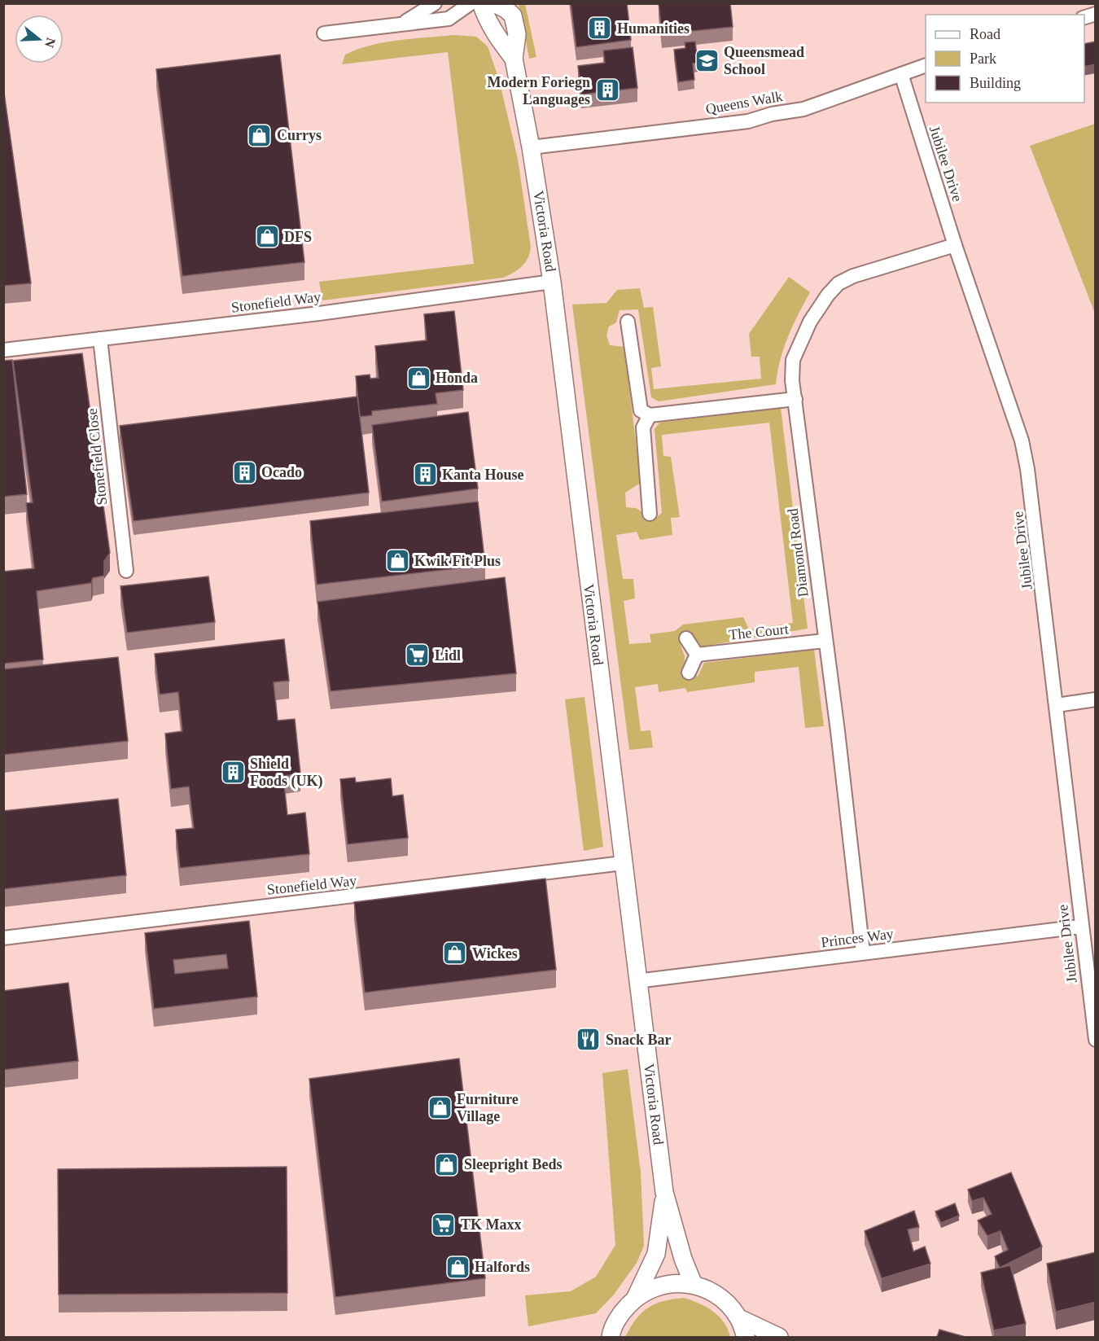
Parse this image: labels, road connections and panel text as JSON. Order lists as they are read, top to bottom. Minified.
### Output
{"streets":{"street":["Queens Walk","Jubilee Drive","Victoria Road","Stonefield Way","Stonefield Close","Diamond Road","The Court","Princes Way"]},"crossings":[["Queens Walk","Jubilee Drive"],["Queens Walk","Victoria Road"],["Jubilee Drive","Diamond Road"],["Jubilee Drive","Princes Way"],["Victoria Road","Stonefield Way"],["Victoria Road","Princes Way"],["Stonefield Way","Stonefield Close"],["Diamond Road","The Court"],["Diamond Road","Princes Way"]],"places":{"building":["Humanities","Modern Foriegn Languages","Ocado","Kanta House","Shield Foods (UK)"],"school or university":["Queensmead School"],"shop":["Currys","DFS","Honda","Kwik Fit Plus","Wickes","Furniture Village","Sleepright Beds","Halfords"],"supermarket":["Lidl","TK Maxx"],"restaurant":["Snack Bar"]},"legend":["Road","Park","Building"],"north":"right"}
